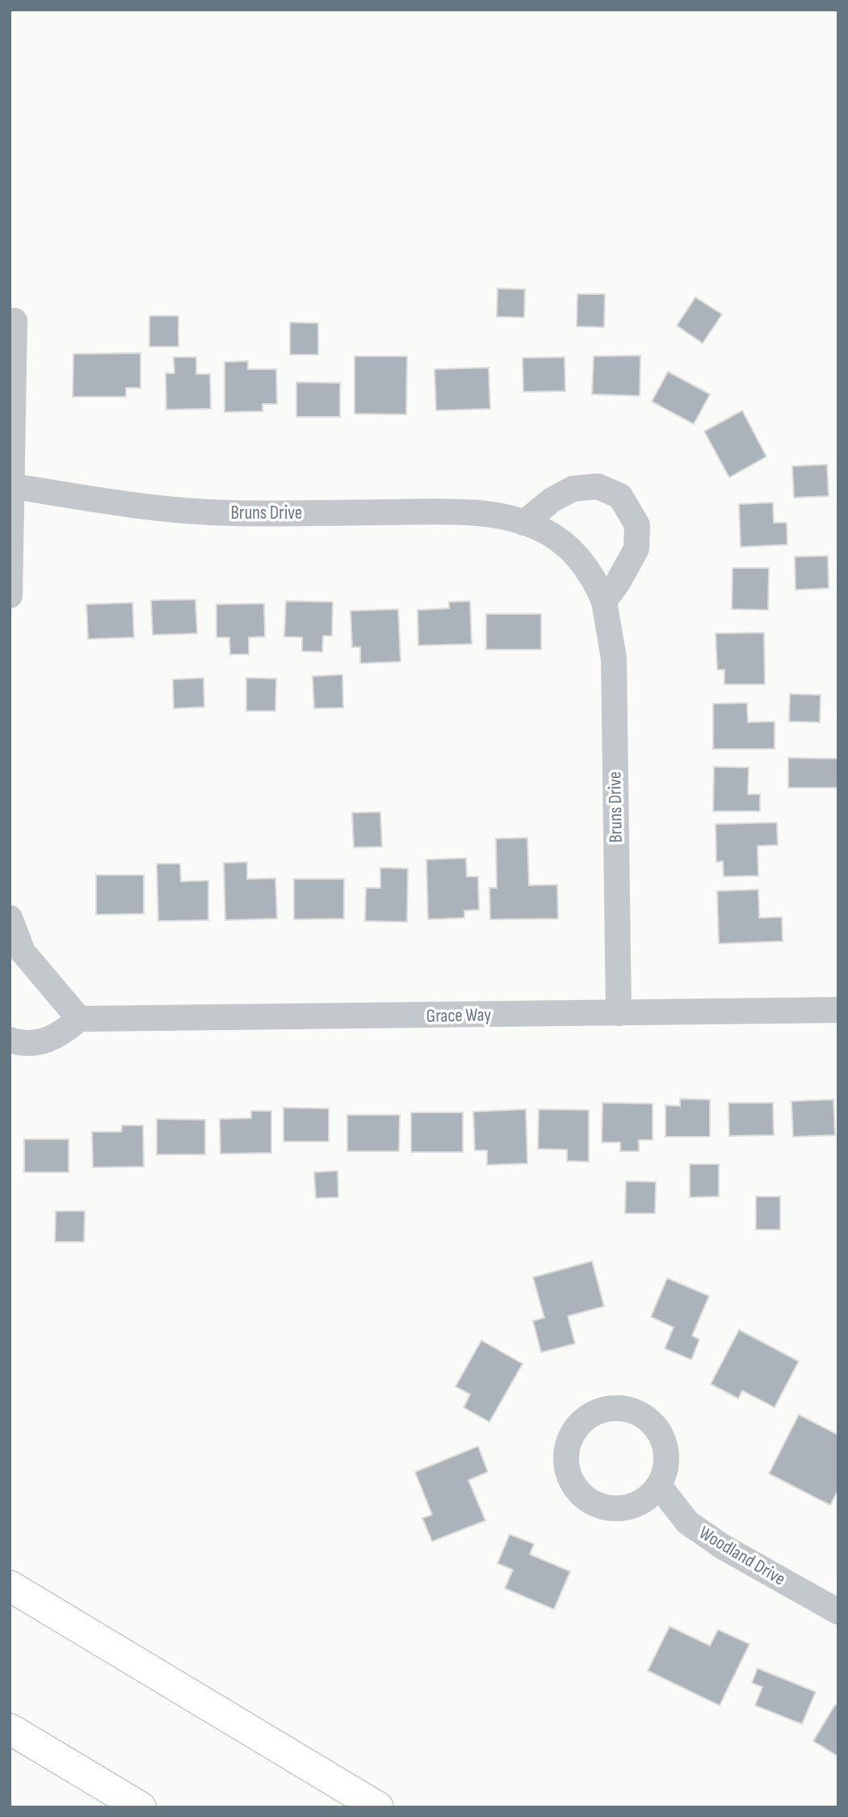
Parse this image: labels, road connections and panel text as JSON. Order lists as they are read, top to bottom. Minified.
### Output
{"streets":{"street":["Bruns Drive","Grace Way","Woodland Drive"]},"crossings":[["Bruns Drive","Grace Way"]]}
